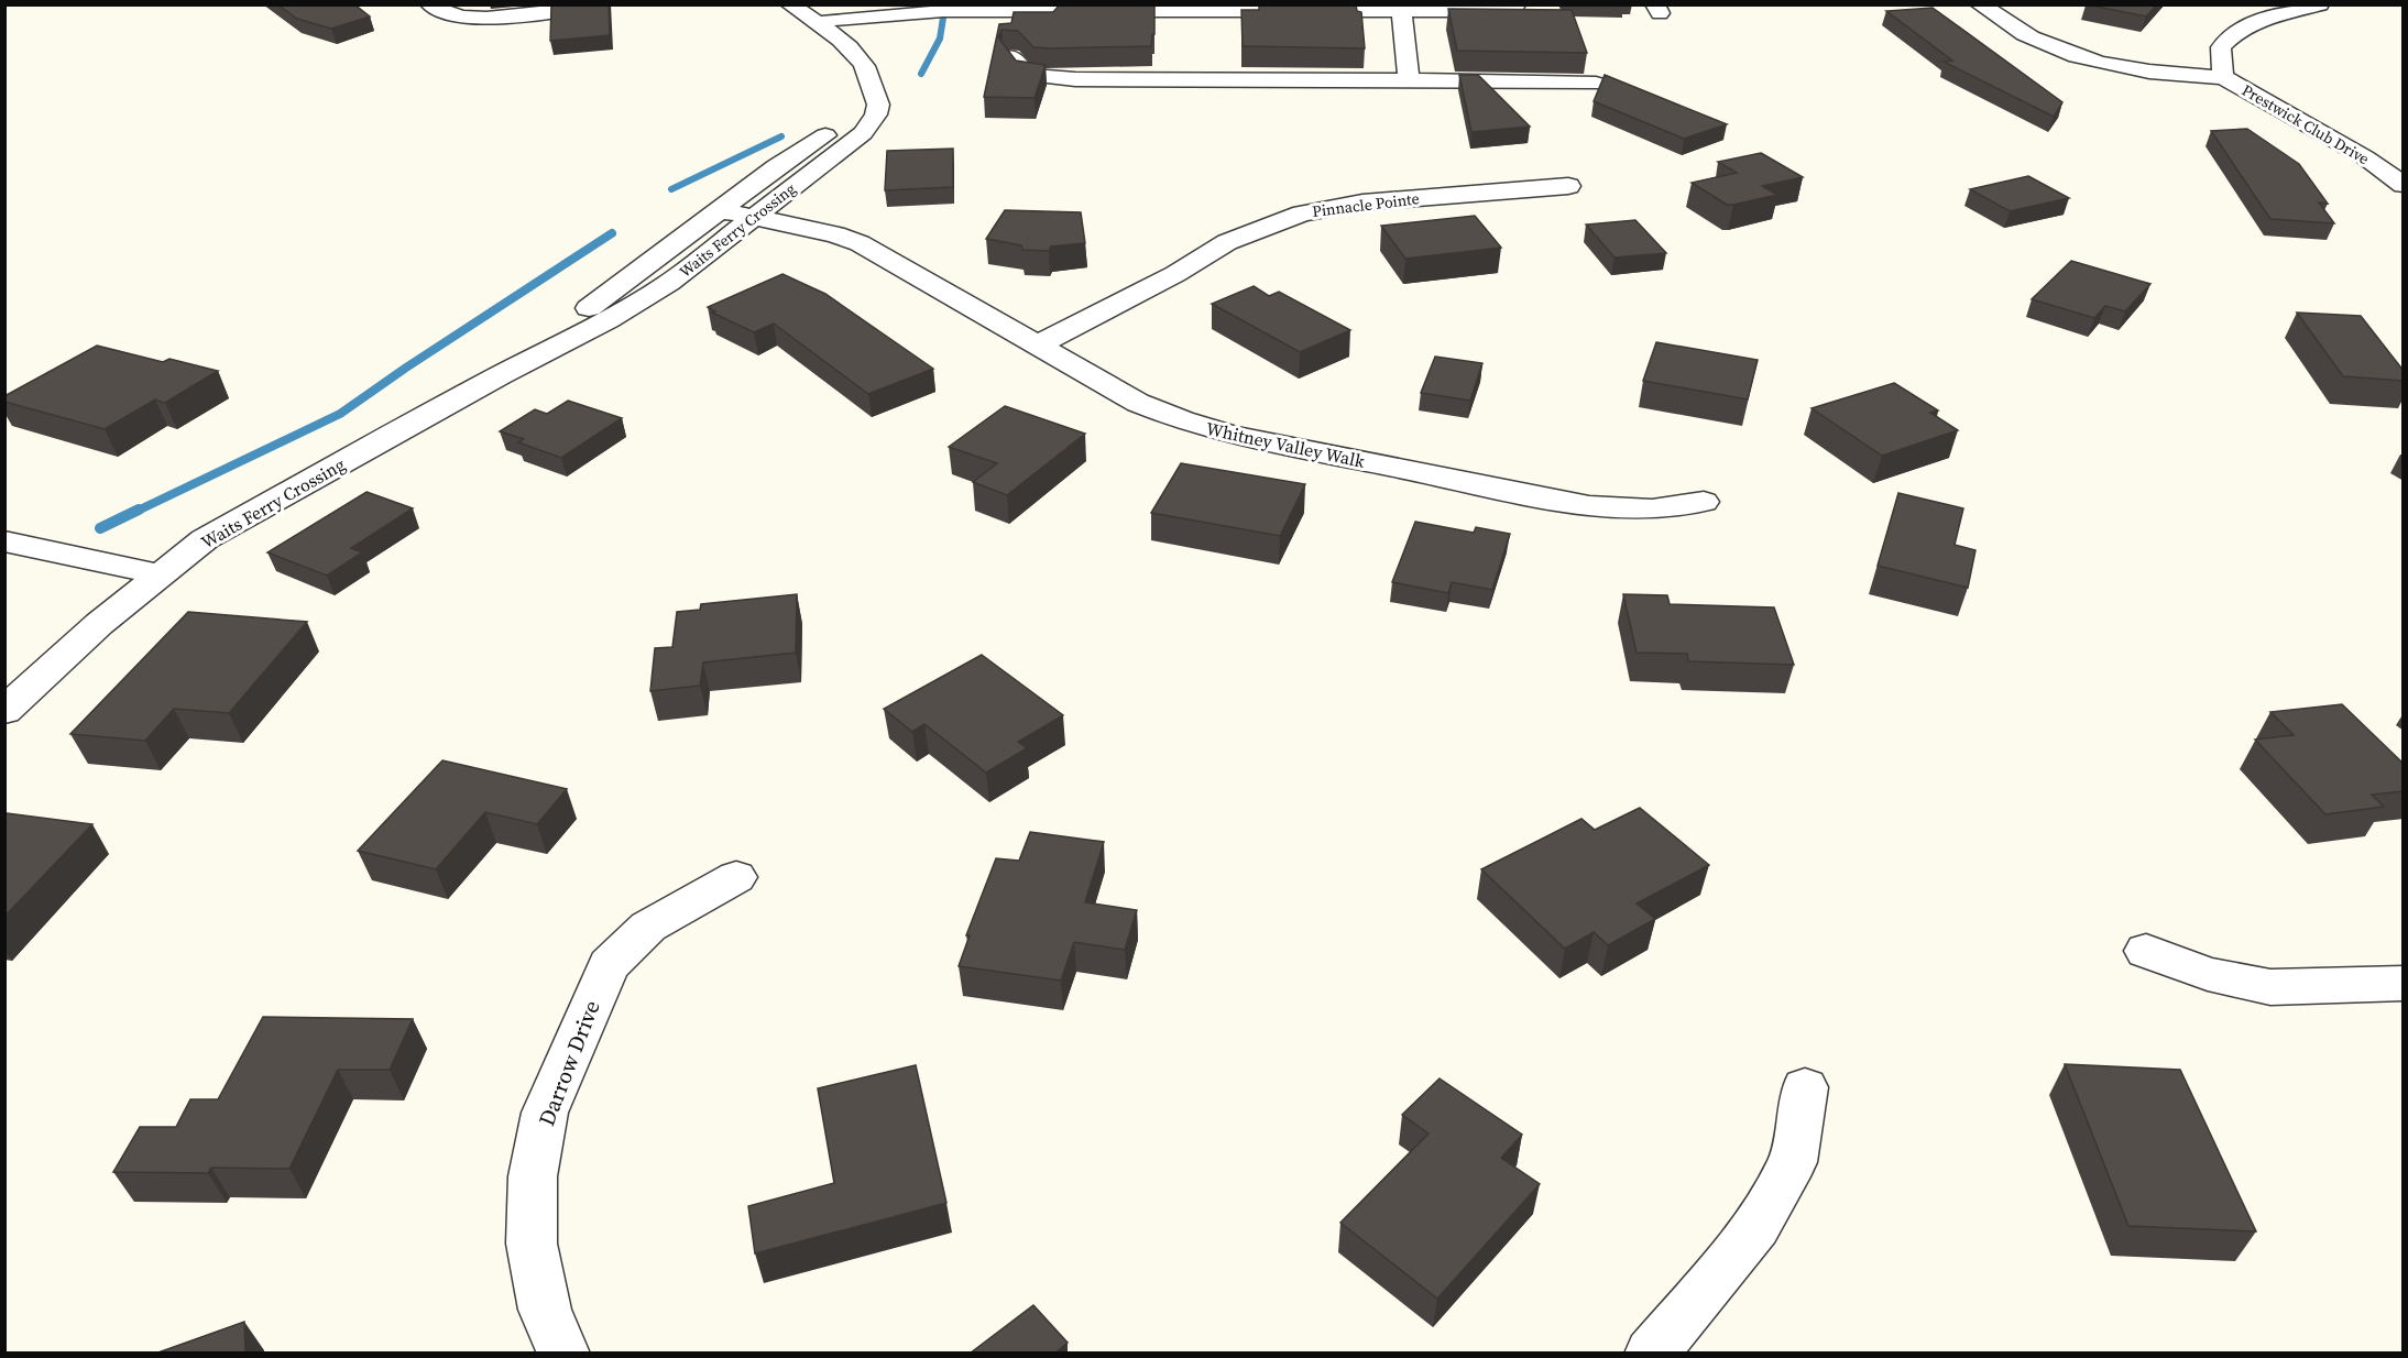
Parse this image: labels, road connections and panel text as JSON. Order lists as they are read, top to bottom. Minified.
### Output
{"streets":{"street":["Prestwick Club Drive","Pinnacle Pointe","Waits Ferry Crossing","Whitney Valley Walk","Darrow Drive"]},"crossings":[["Pinnacle Pointe","Whitney Valley Walk"],["Waits Ferry Crossing","Whitney Valley Walk"]]}
